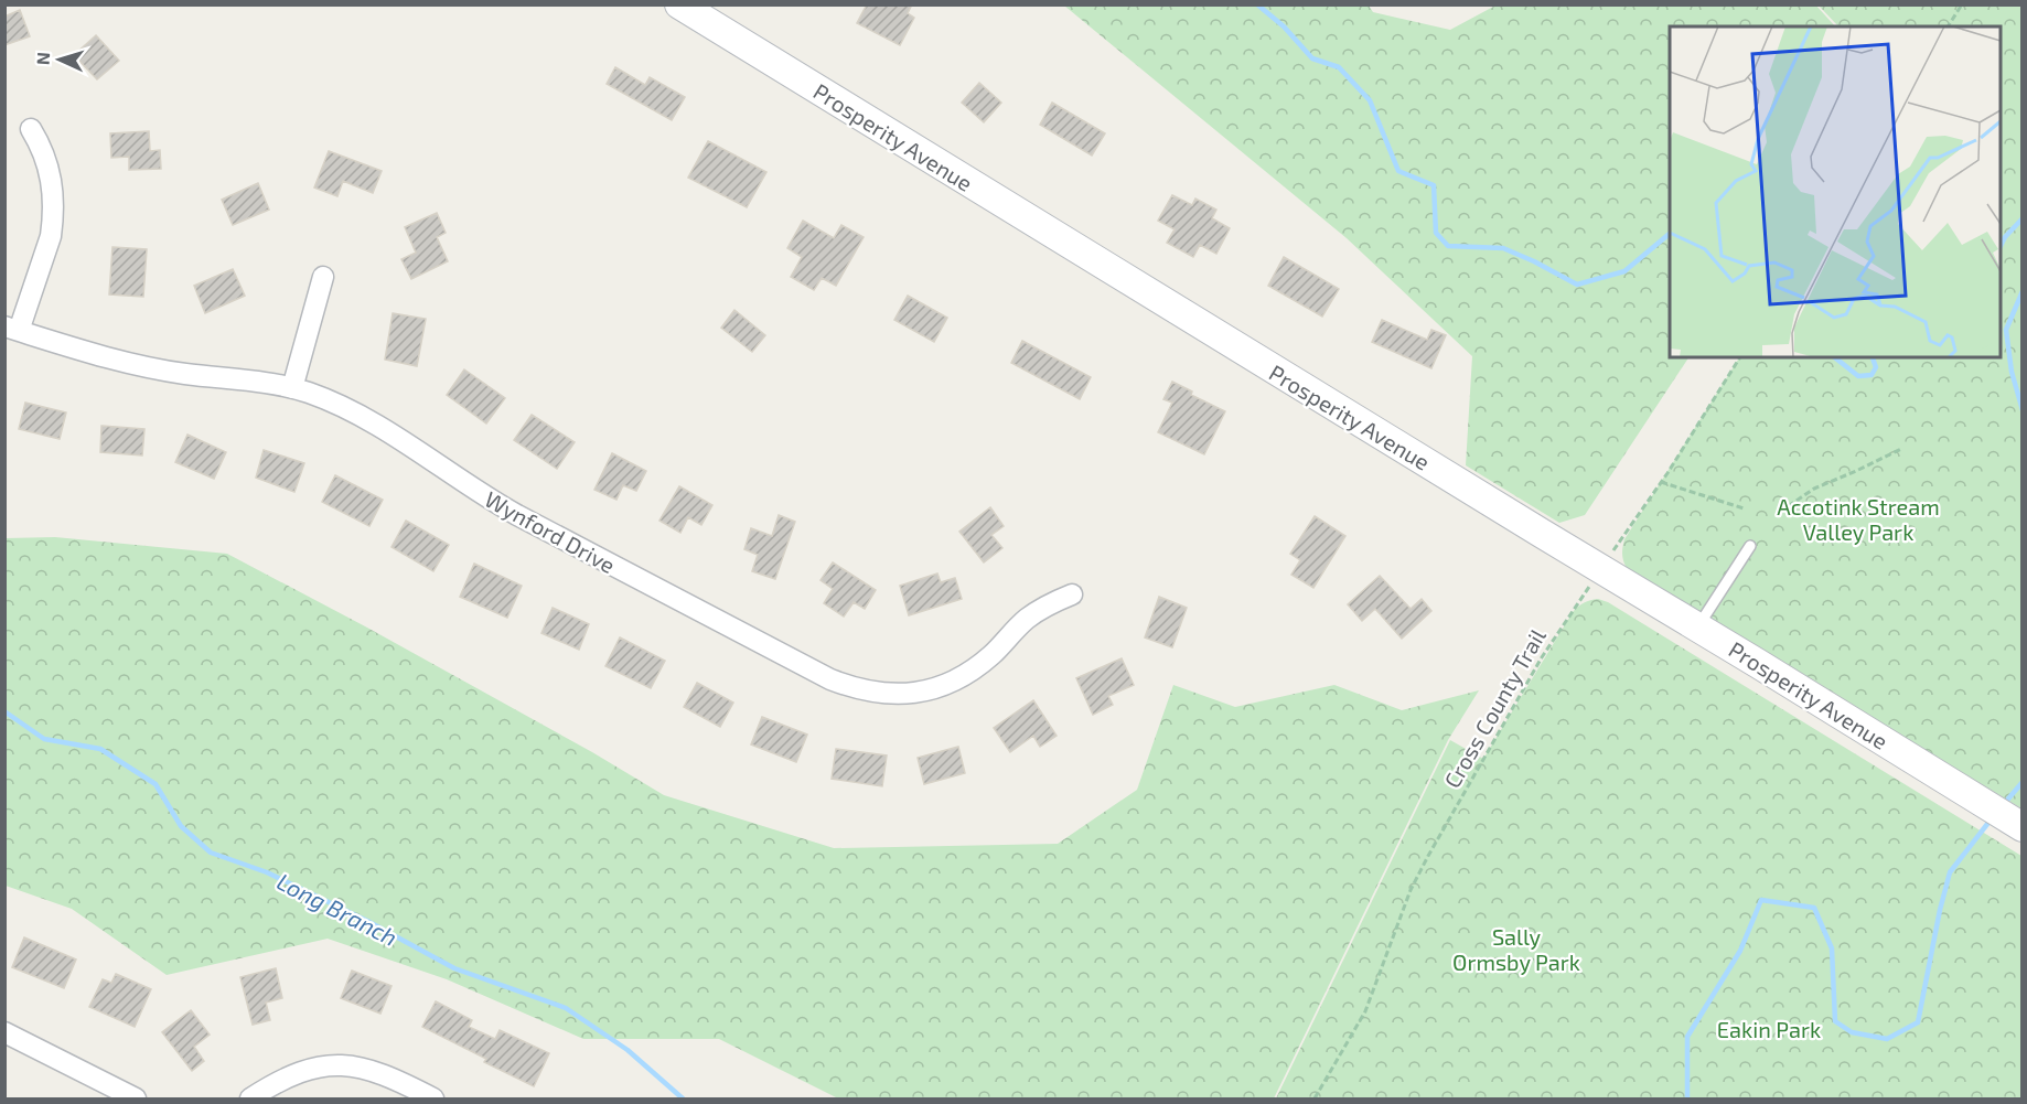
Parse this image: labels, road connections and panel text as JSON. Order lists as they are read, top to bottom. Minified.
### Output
{"streets":{"main road":["Prosperity Avenue"],"street":["Wynford Drive"],"path":["Cross County Trail"]},"crossings":[["Prosperity Avenue","Cross County Trail"]],"water":["Long Branch"],"parks":["Accotink Stream Valley Park","Sally Ormsby Park","Eakin Park"],"north":"left"}
